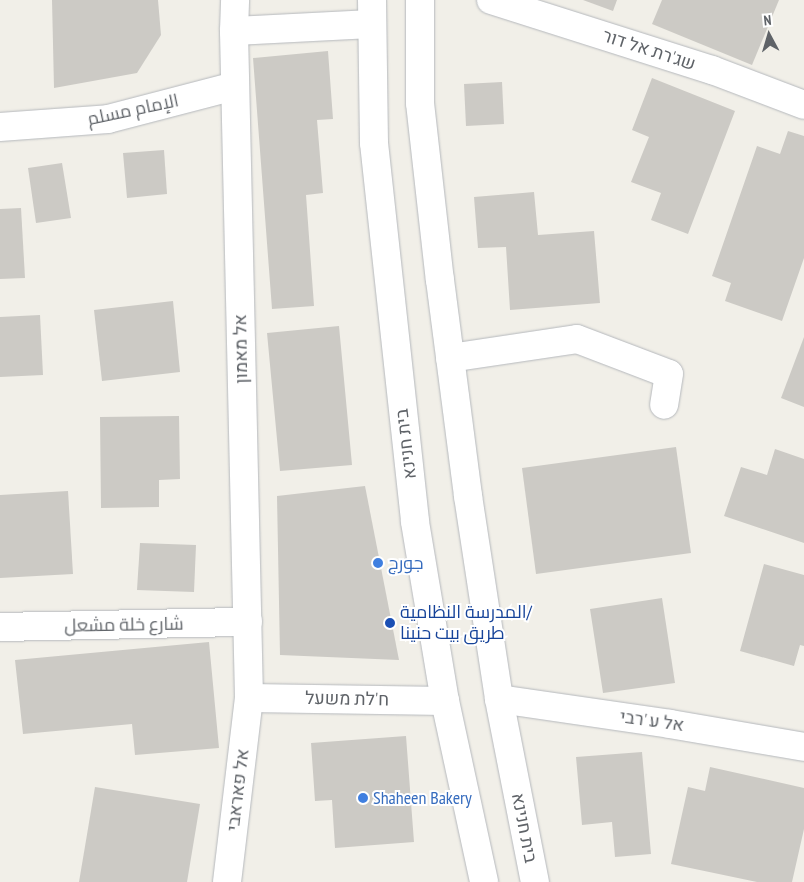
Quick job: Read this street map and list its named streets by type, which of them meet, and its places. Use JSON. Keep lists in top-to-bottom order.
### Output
{
  "streets": {
    "street": [
      "שג'רת אל דור",
      "الإمام مسلم",
      "אל מאמון",
      "בית חנינא",
      "شارع خلة مشعل",
      "ח'לת משעל",
      "אל ע 'רבי",
      "אל פאראבי"
    ]
  },
  "crossings": [
    ["الإمام مسلم", "אל מאמון"],
    ["אל מאמון", "شارع خلة مشعل"],
    ["אל מאמון", "ח'לת משעל"],
    ["אל מאמון", "אל פאראבי"],
    ["בית חנינא", "ח'לת משעל"],
    ["בית חנינא", "אל ע 'רבי"],
    ["ח'לת משעל", "אל פאראבי"]
  ],
  "places": ["جورج", "المدرسة النظامية/ طريق بيت حنينا", "Shaheen Bakery"],
  "north": "top"
}
